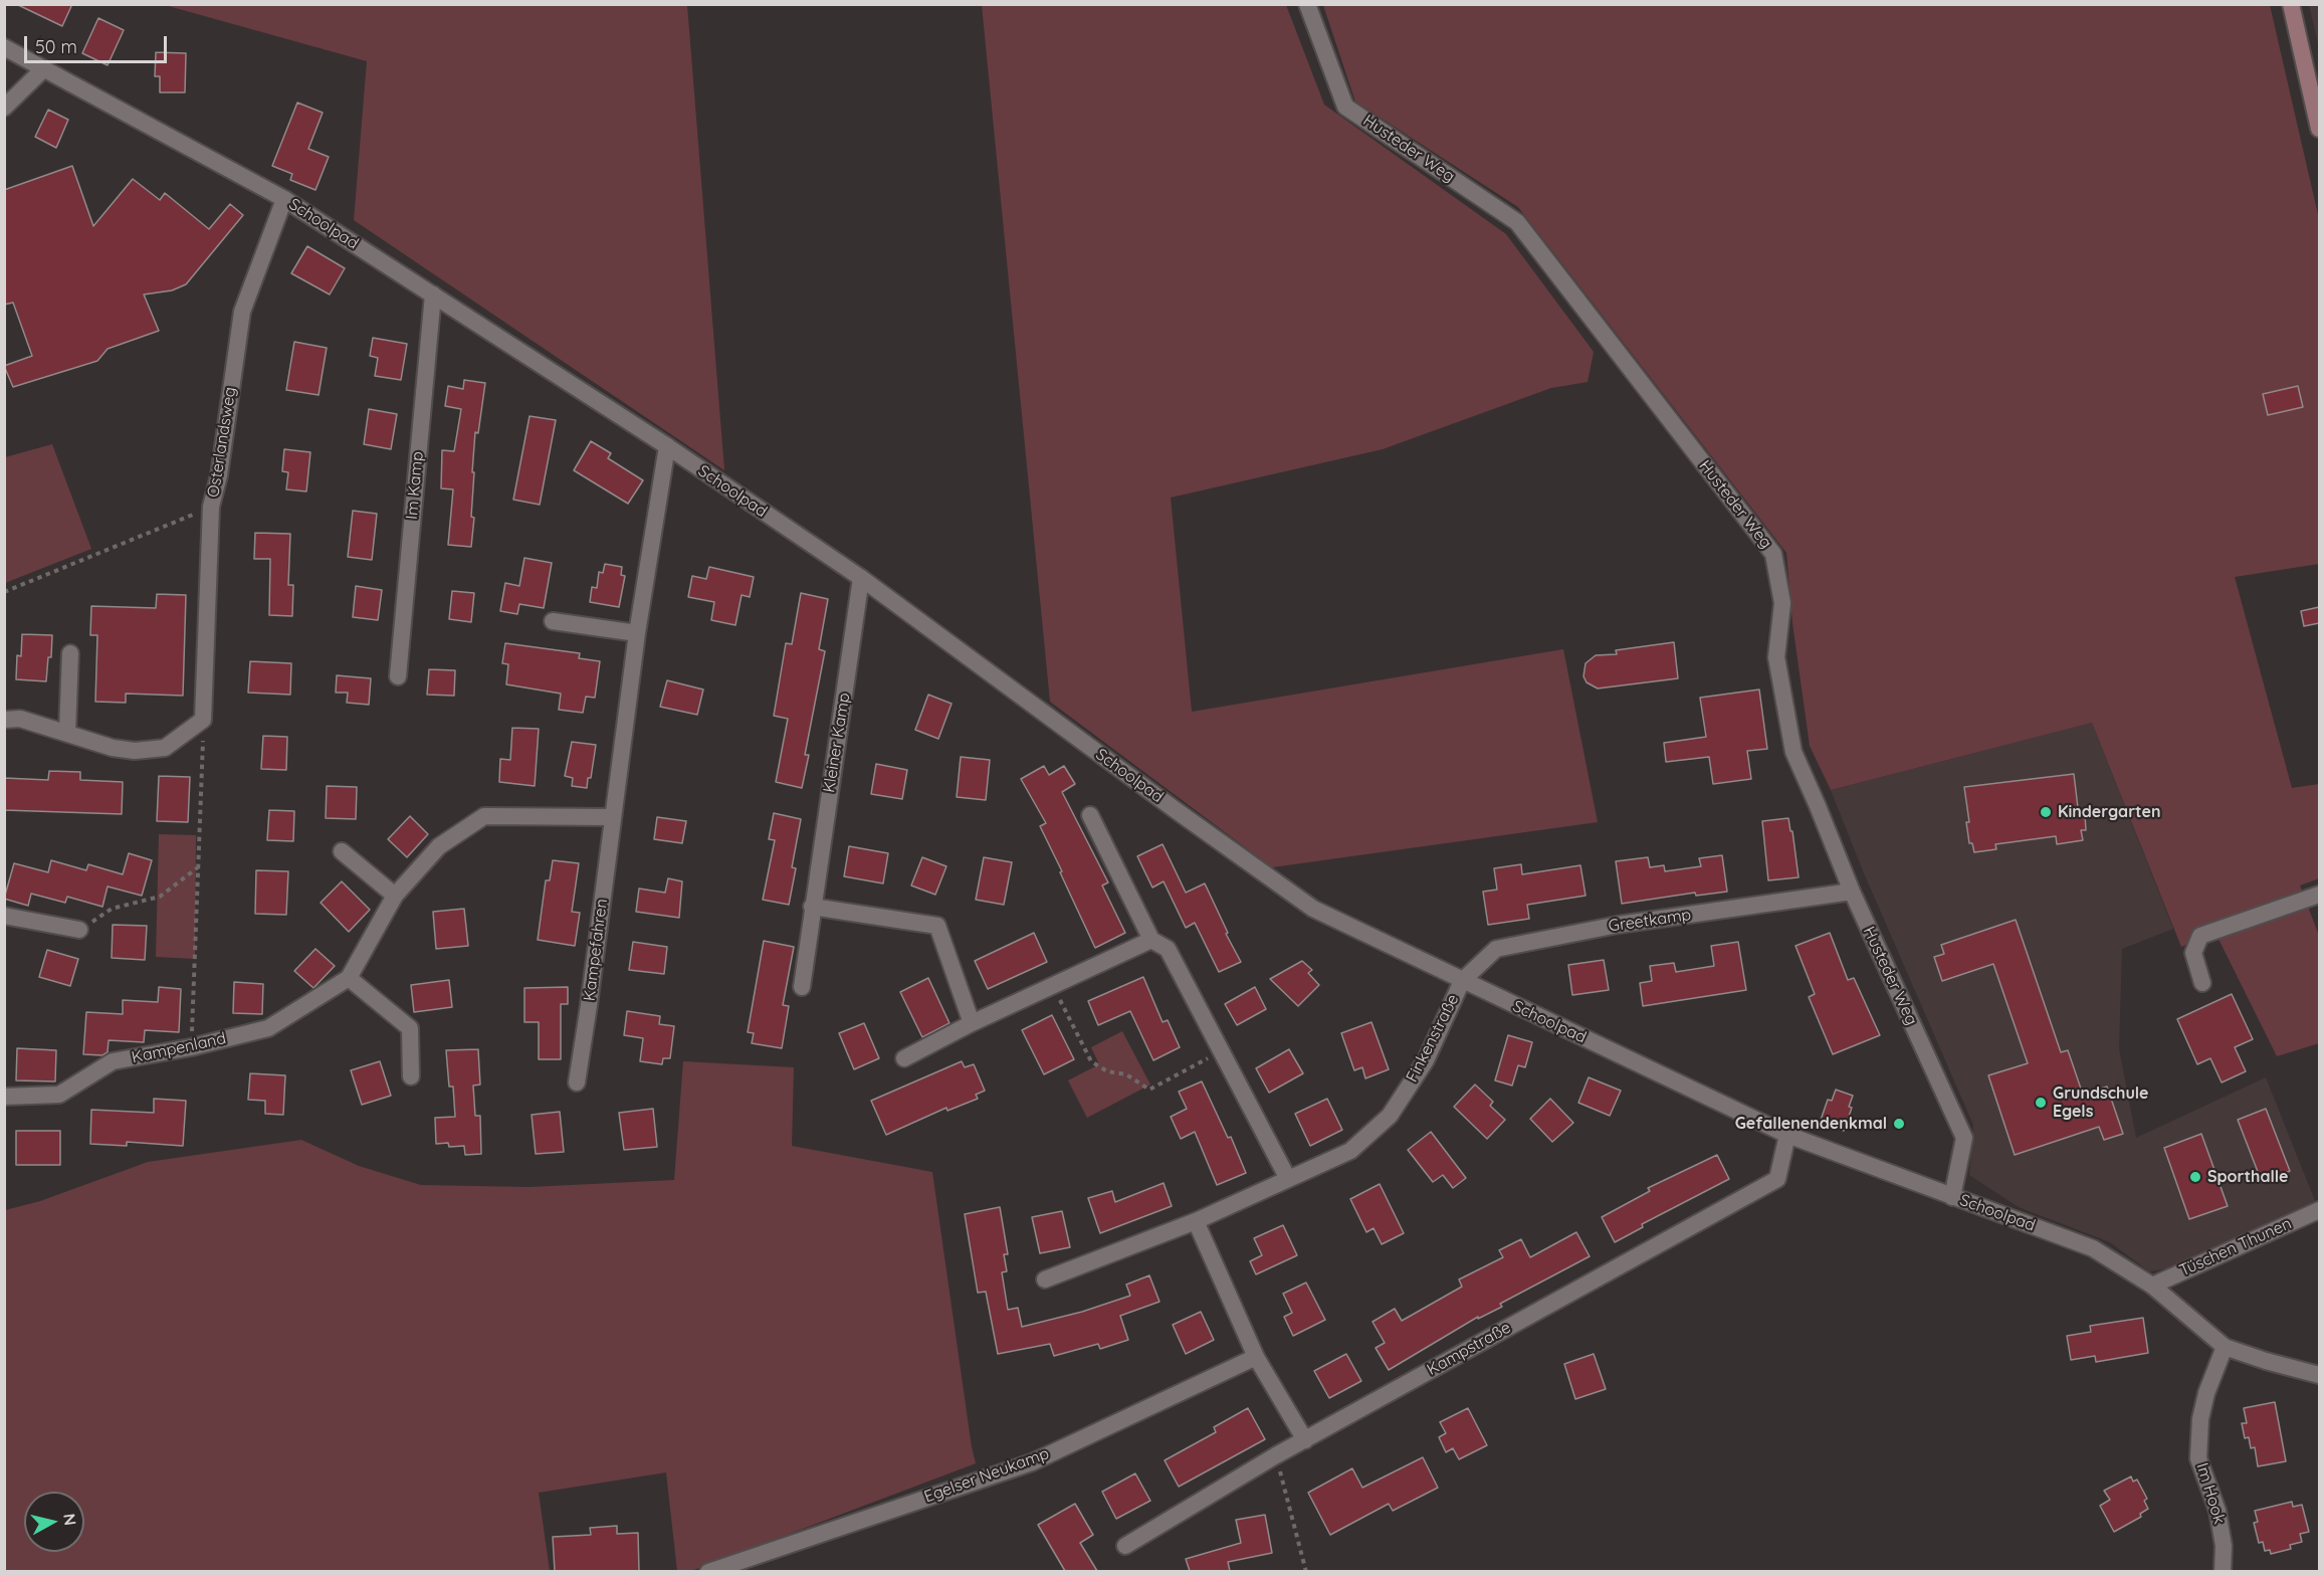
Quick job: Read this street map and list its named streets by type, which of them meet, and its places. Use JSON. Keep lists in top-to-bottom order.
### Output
{
  "streets": {
    "street": [
      "Husteder Weg",
      "Schoolpad",
      "Osterlandsweg",
      "Im Kamp",
      "Kleiner Kamp",
      "Greetkamp",
      "Kampefahren",
      "Finkenstraße",
      "Kampenland",
      "Tüschen Thunen",
      "Kampstraße",
      "Egelser Neukamp",
      "Im Hook"
    ]
  },
  "crossings": [
    ["Husteder Weg", "Schoolpad"],
    ["Husteder Weg", "Greetkamp"],
    ["Schoolpad", "Osterlandsweg"],
    ["Schoolpad", "Im Kamp"],
    ["Schoolpad", "Kleiner Kamp"],
    ["Schoolpad", "Greetkamp"],
    ["Schoolpad", "Kampefahren"],
    ["Schoolpad", "Finkenstraße"],
    ["Schoolpad", "Tüschen Thunen"],
    ["Schoolpad", "Kampstraße"],
    ["Schoolpad", "Im Hook"],
    ["Greetkamp", "Finkenstraße"],
    ["Kampefahren", "Kampenland"]
  ],
  "places": [
    "Kindergarten",
    "Grundschule Egels",
    "Gefallenendenkmal",
    "Sporthalle"
  ],
  "scale_bar": "50 m",
  "north": "right"
}
